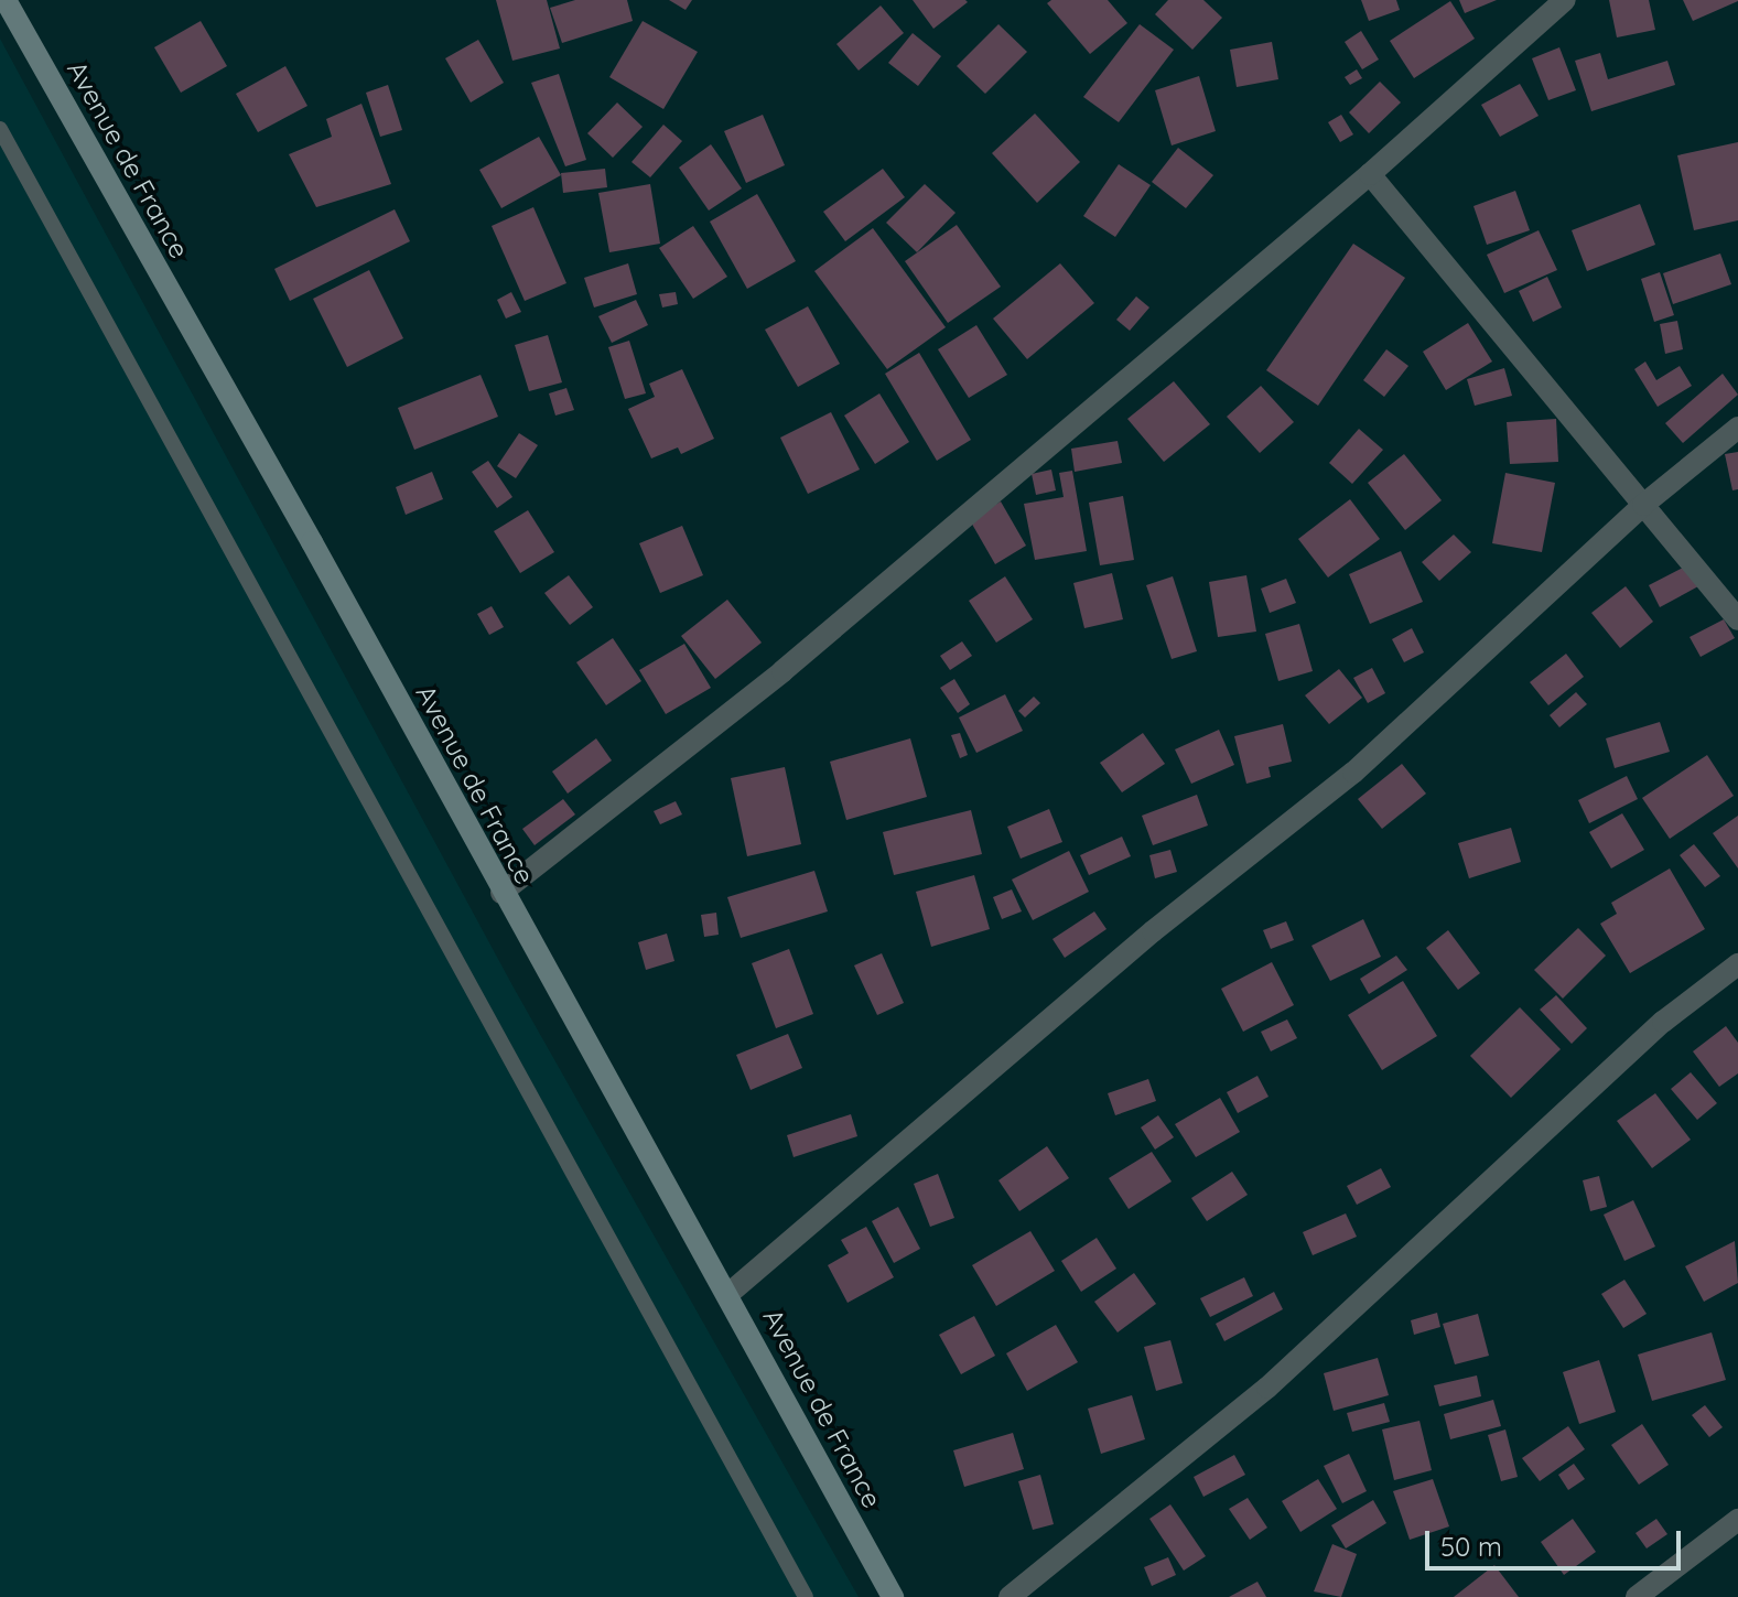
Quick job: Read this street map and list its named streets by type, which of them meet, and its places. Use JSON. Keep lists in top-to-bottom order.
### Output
{
  "streets": {
    "main road": ["Avenue de France"]
  },
  "scale_bar": "50 m"
}
